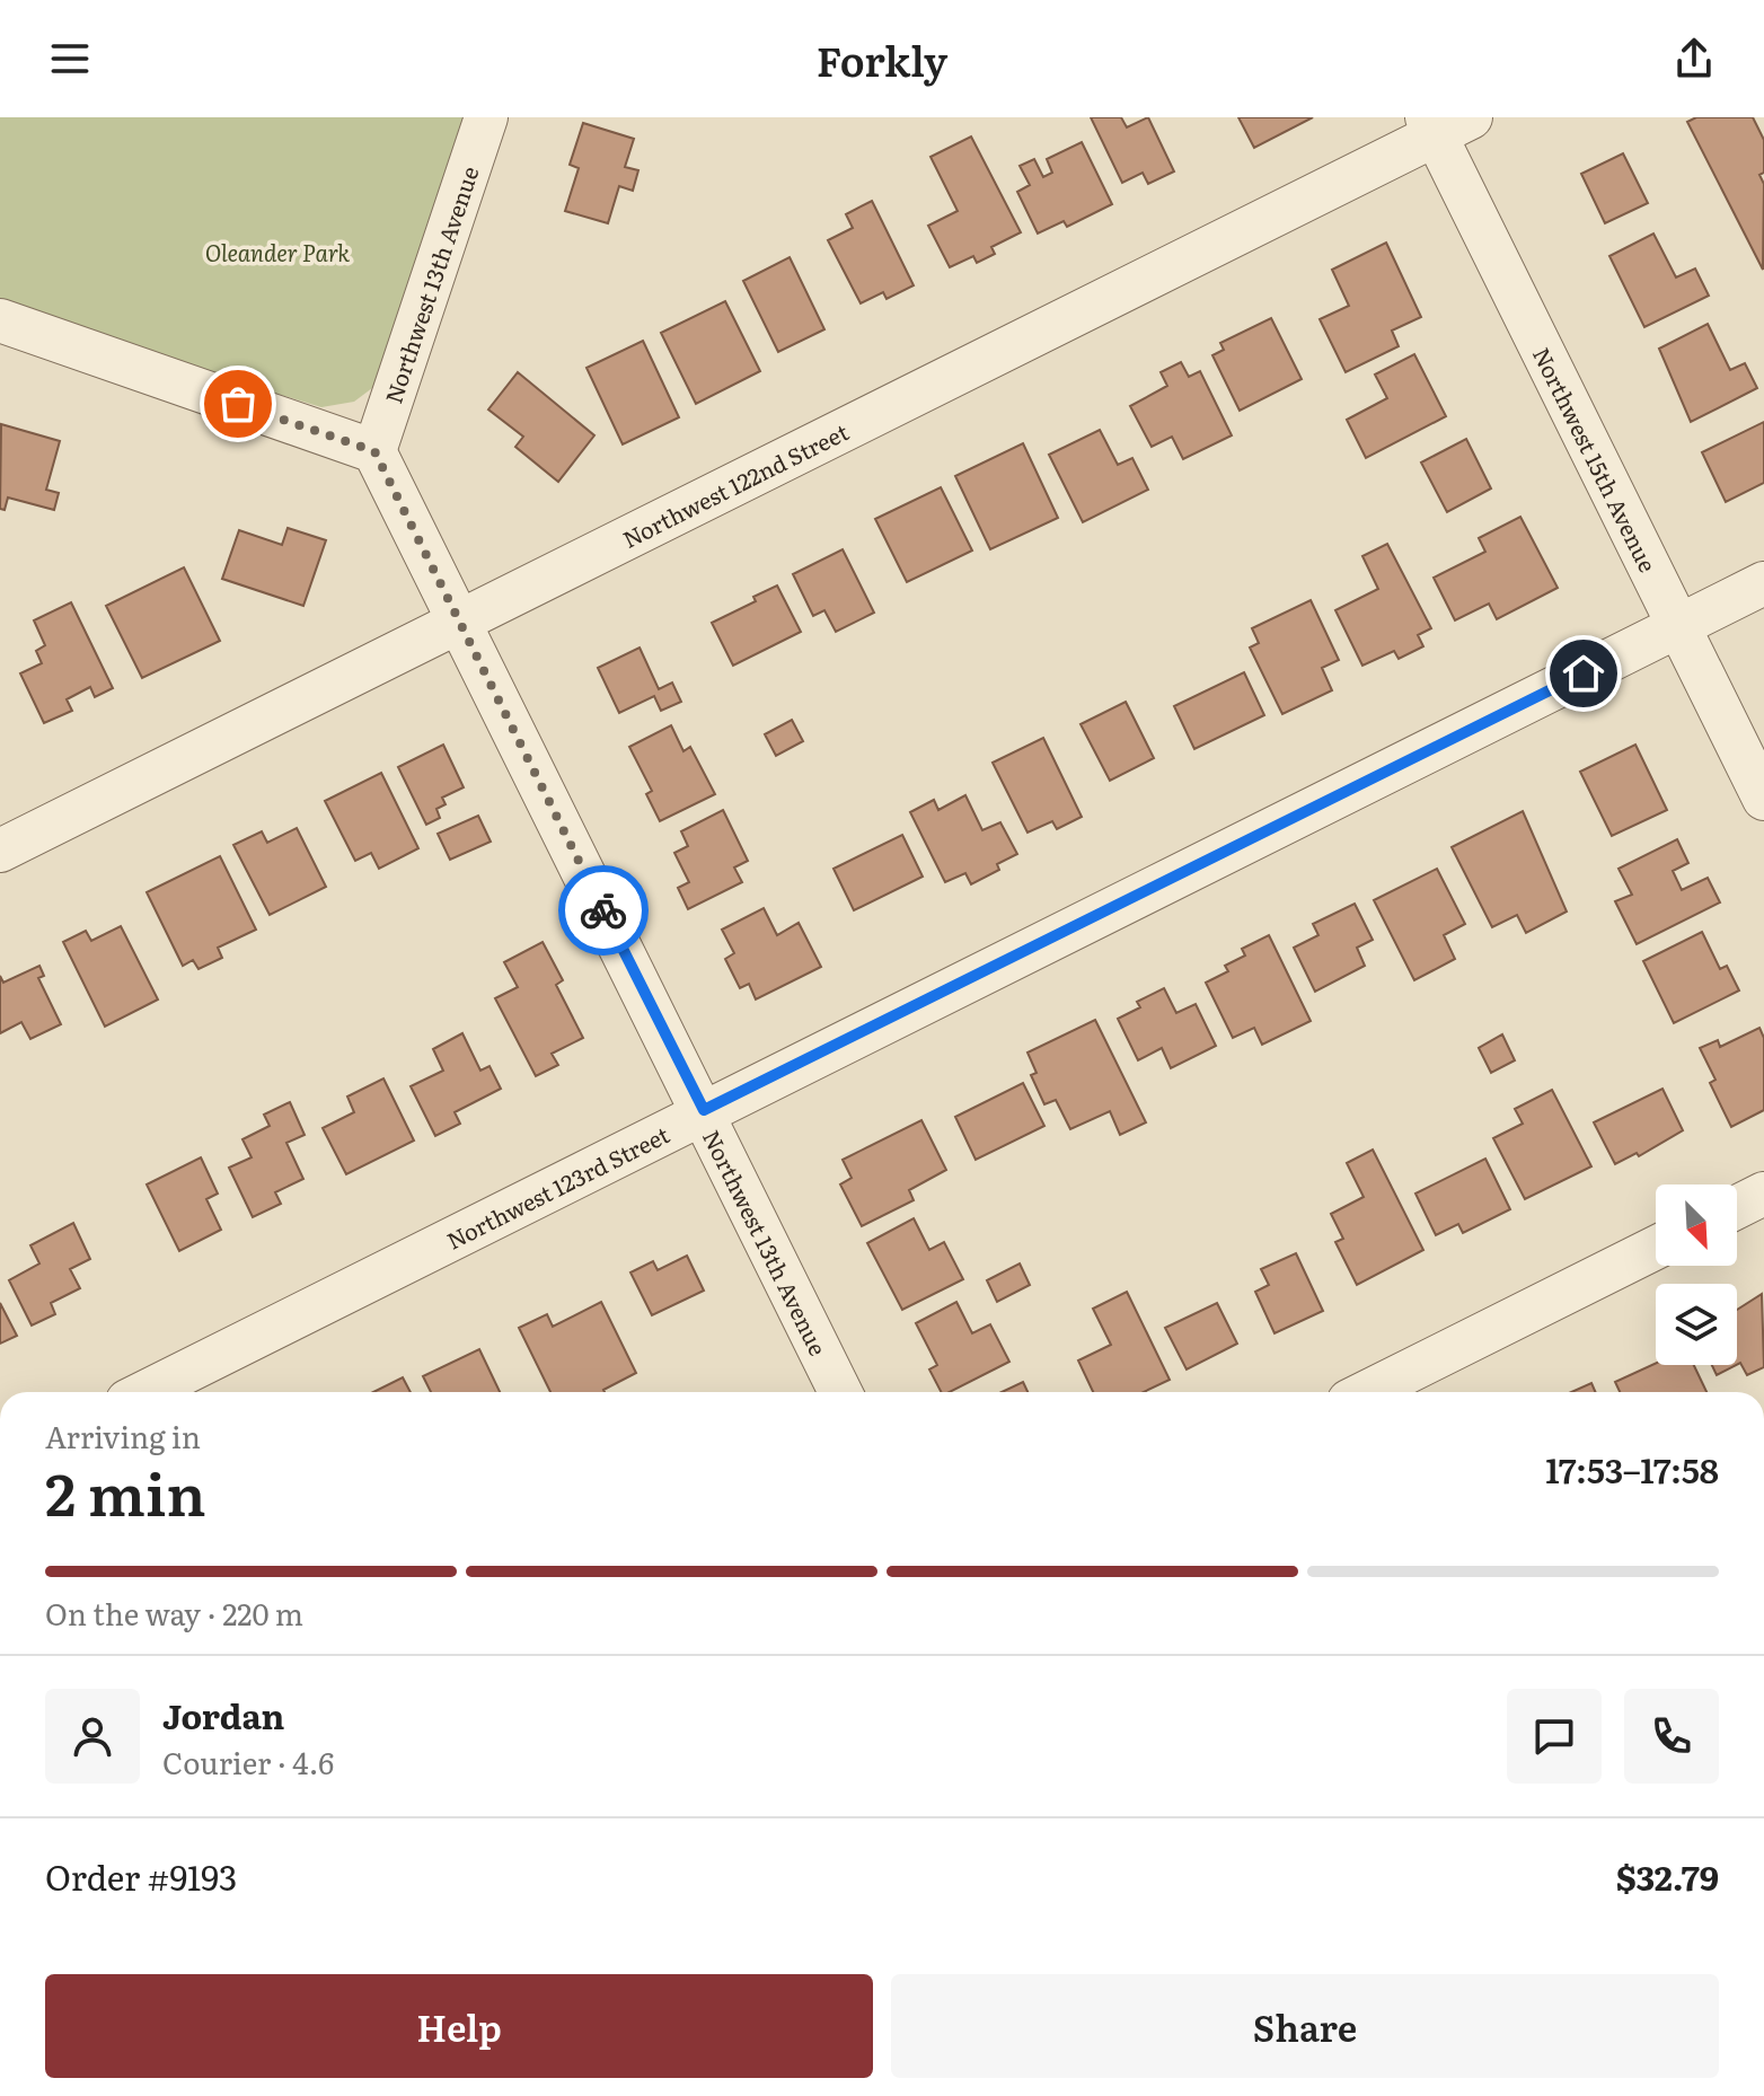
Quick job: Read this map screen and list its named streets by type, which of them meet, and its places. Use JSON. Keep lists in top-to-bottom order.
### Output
{
  "streets": {
    "street": [
      "Northwest 13th Avenue",
      "Northwest 15th Avenue",
      "Northwest 122nd Street",
      "Northwest 123rd Street"
    ]
  },
  "crossings": [
    ["Northwest 13th Avenue", "Northwest 122nd Street"],
    ["Northwest 13th Avenue", "Northwest 123rd Street"],
    ["Northwest 15th Avenue", "Northwest 122nd Street"],
    ["Northwest 15th Avenue", "Northwest 123rd Street"]
  ],
  "parks": ["Oleander Park"],
  "north": "bottom right",
  "page": {
    "header": "Forkly",
    "heading": ["2 min", "Arriving in", "17:53–17:58"],
    "panel": [
      "Jordan",
      "Courier · 4.6",
      "Order #9193",
      "$32.79"
    ],
    "bar": "On the way · 220 m",
    "buttons": ["Help", "Share"]
  }
}
